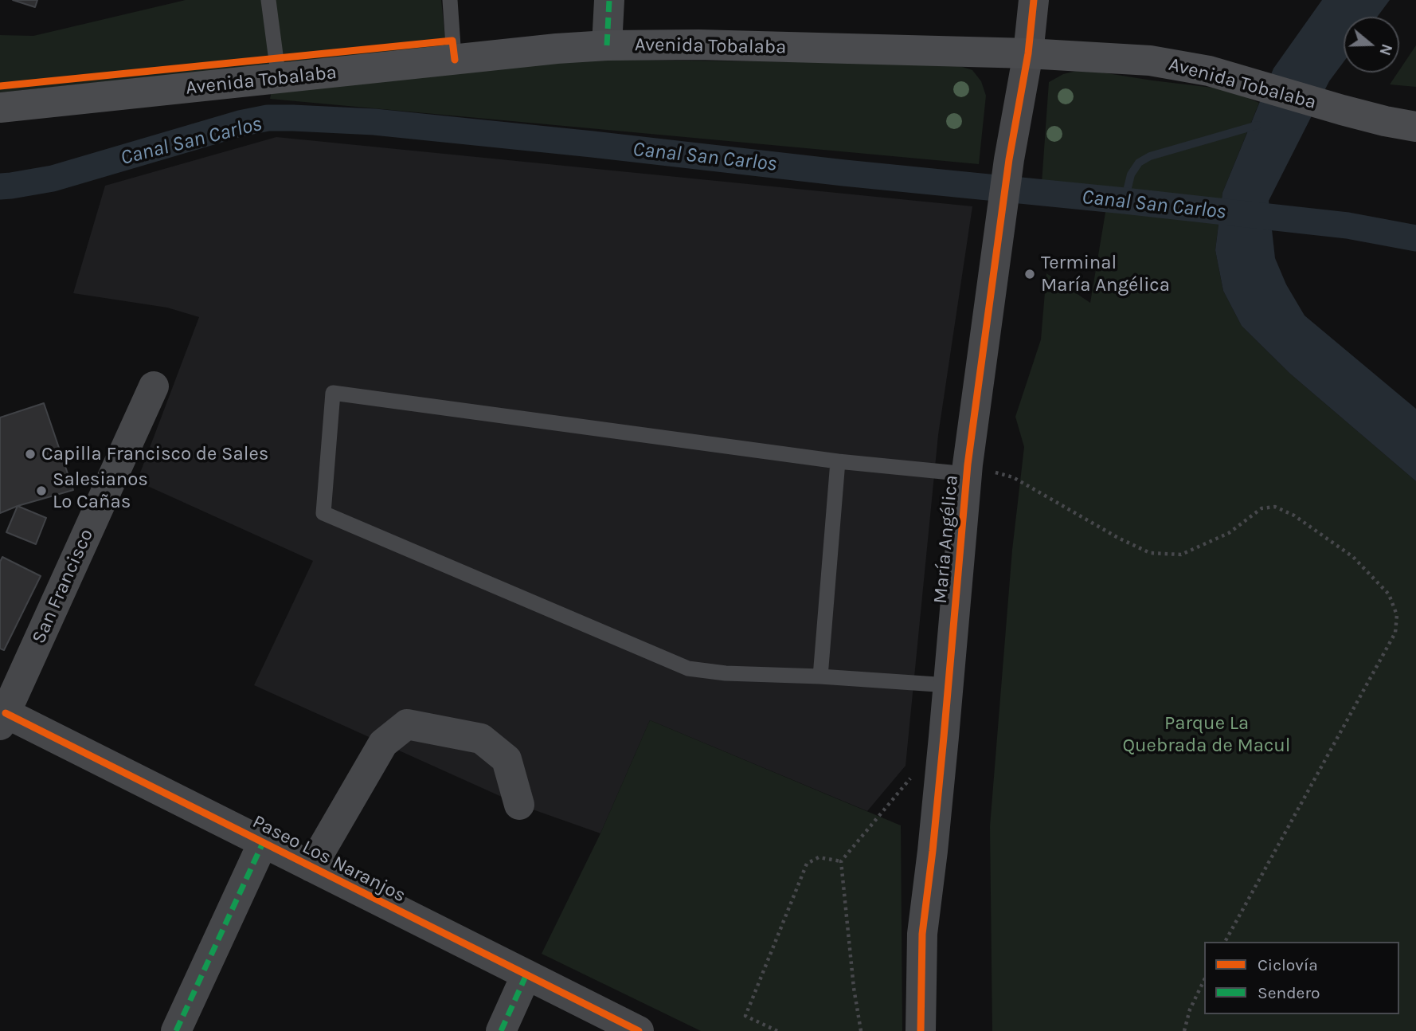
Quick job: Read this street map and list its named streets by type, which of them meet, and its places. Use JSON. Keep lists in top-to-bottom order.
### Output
{
  "streets": {
    "main road": ["Avenida Tobalaba"],
    "street": ["María Angélica", "San Francisco", "Paseo Los Naranjos"]
  },
  "crossings": [
    ["Avenida Tobalaba", "María Angélica"],
    ["San Francisco", "Paseo Los Naranjos"]
  ],
  "water": ["Canal San Carlos"],
  "parks": ["Parque La Quebrada de Macul"],
  "places": ["Terminal María Angélica", "Capilla Francisco de Sales", "Salesianos Lo Cañas"],
  "legend": ["Ciclovía", "Sendero"],
  "north": "right"
}
